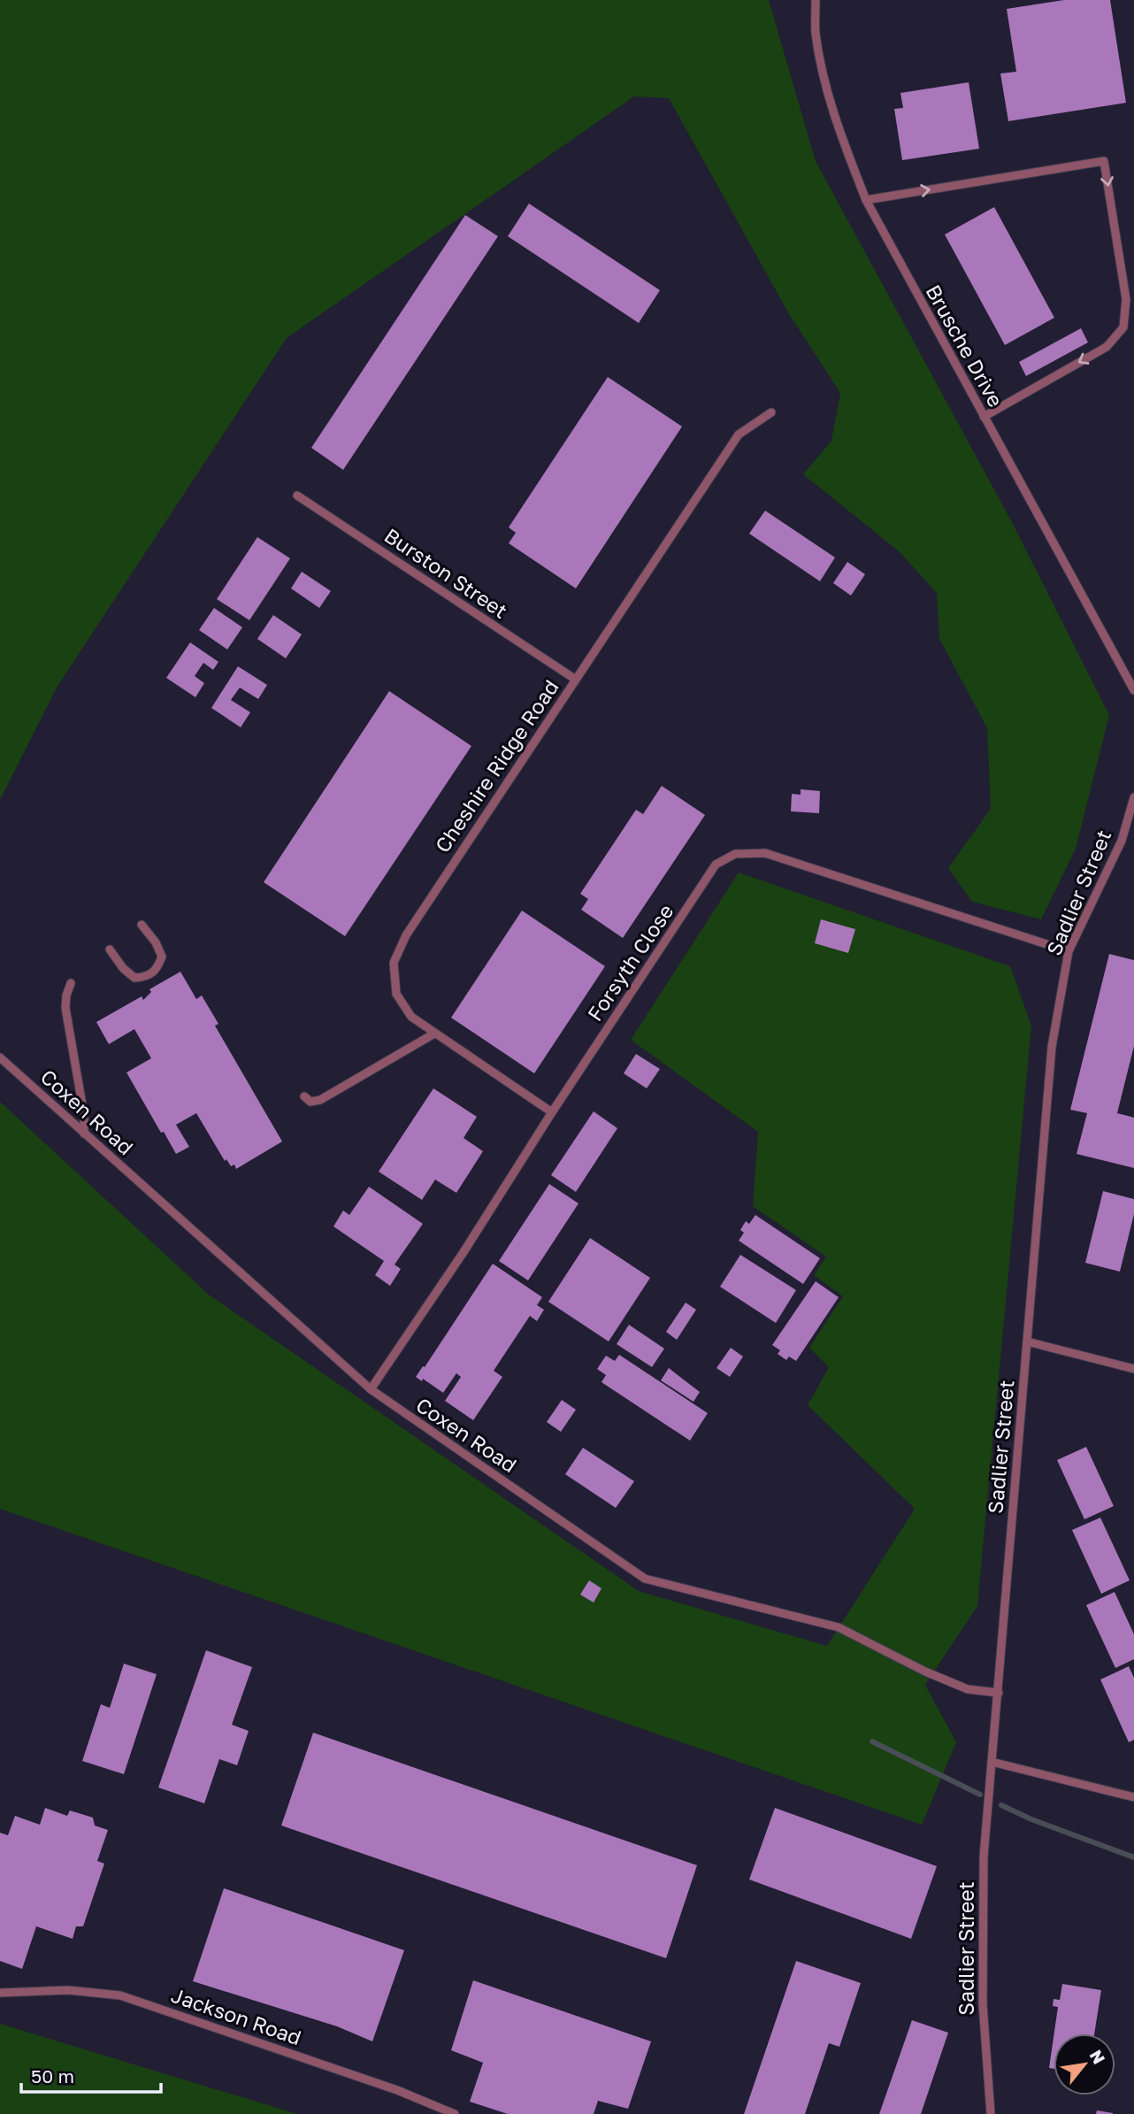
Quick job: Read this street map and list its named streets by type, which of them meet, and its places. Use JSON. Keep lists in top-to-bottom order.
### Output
{
  "streets": {
    "lane": [
      "Brusche Drive",
      "Burston Street",
      "Cheshire Ridge Road",
      "Sadlier Street",
      "Forsyth Close",
      "Coxen Road",
      "Jackson Road"
    ]
  },
  "crossings": [
    ["Burston Street", "Cheshire Ridge Road"],
    ["Cheshire Ridge Road", "Forsyth Close"],
    ["Sadlier Street", "Forsyth Close"],
    ["Sadlier Street", "Coxen Road"],
    ["Forsyth Close", "Coxen Road"]
  ],
  "scale_bar": "50 m",
  "north": "top right"
}
